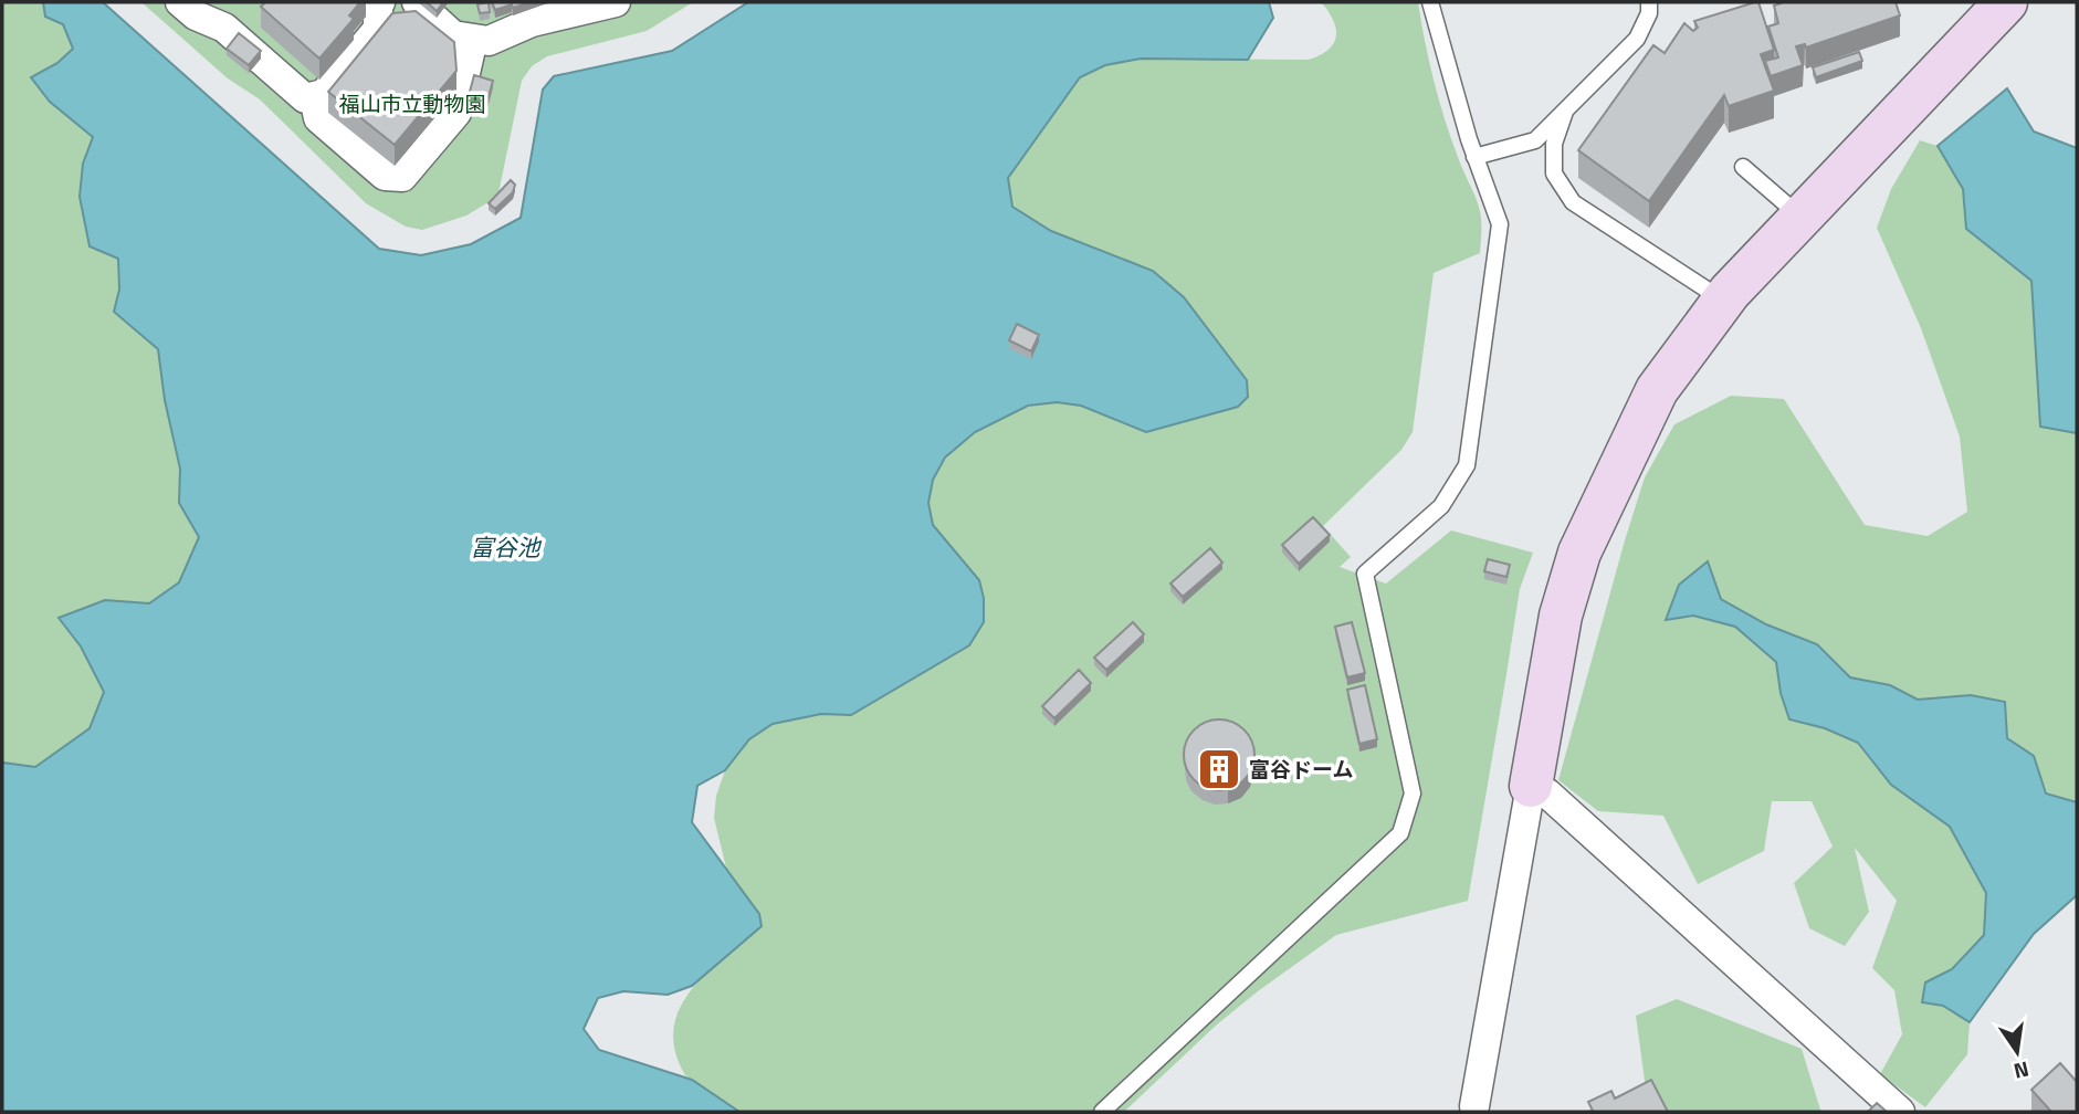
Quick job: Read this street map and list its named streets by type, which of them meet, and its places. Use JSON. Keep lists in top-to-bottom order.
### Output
{
  "water": ["富谷池"],
  "parks": ["福山市立動物園"],
  "places": {
    "building": ["富谷ドーム"]
  },
  "north": "bottom"
}
